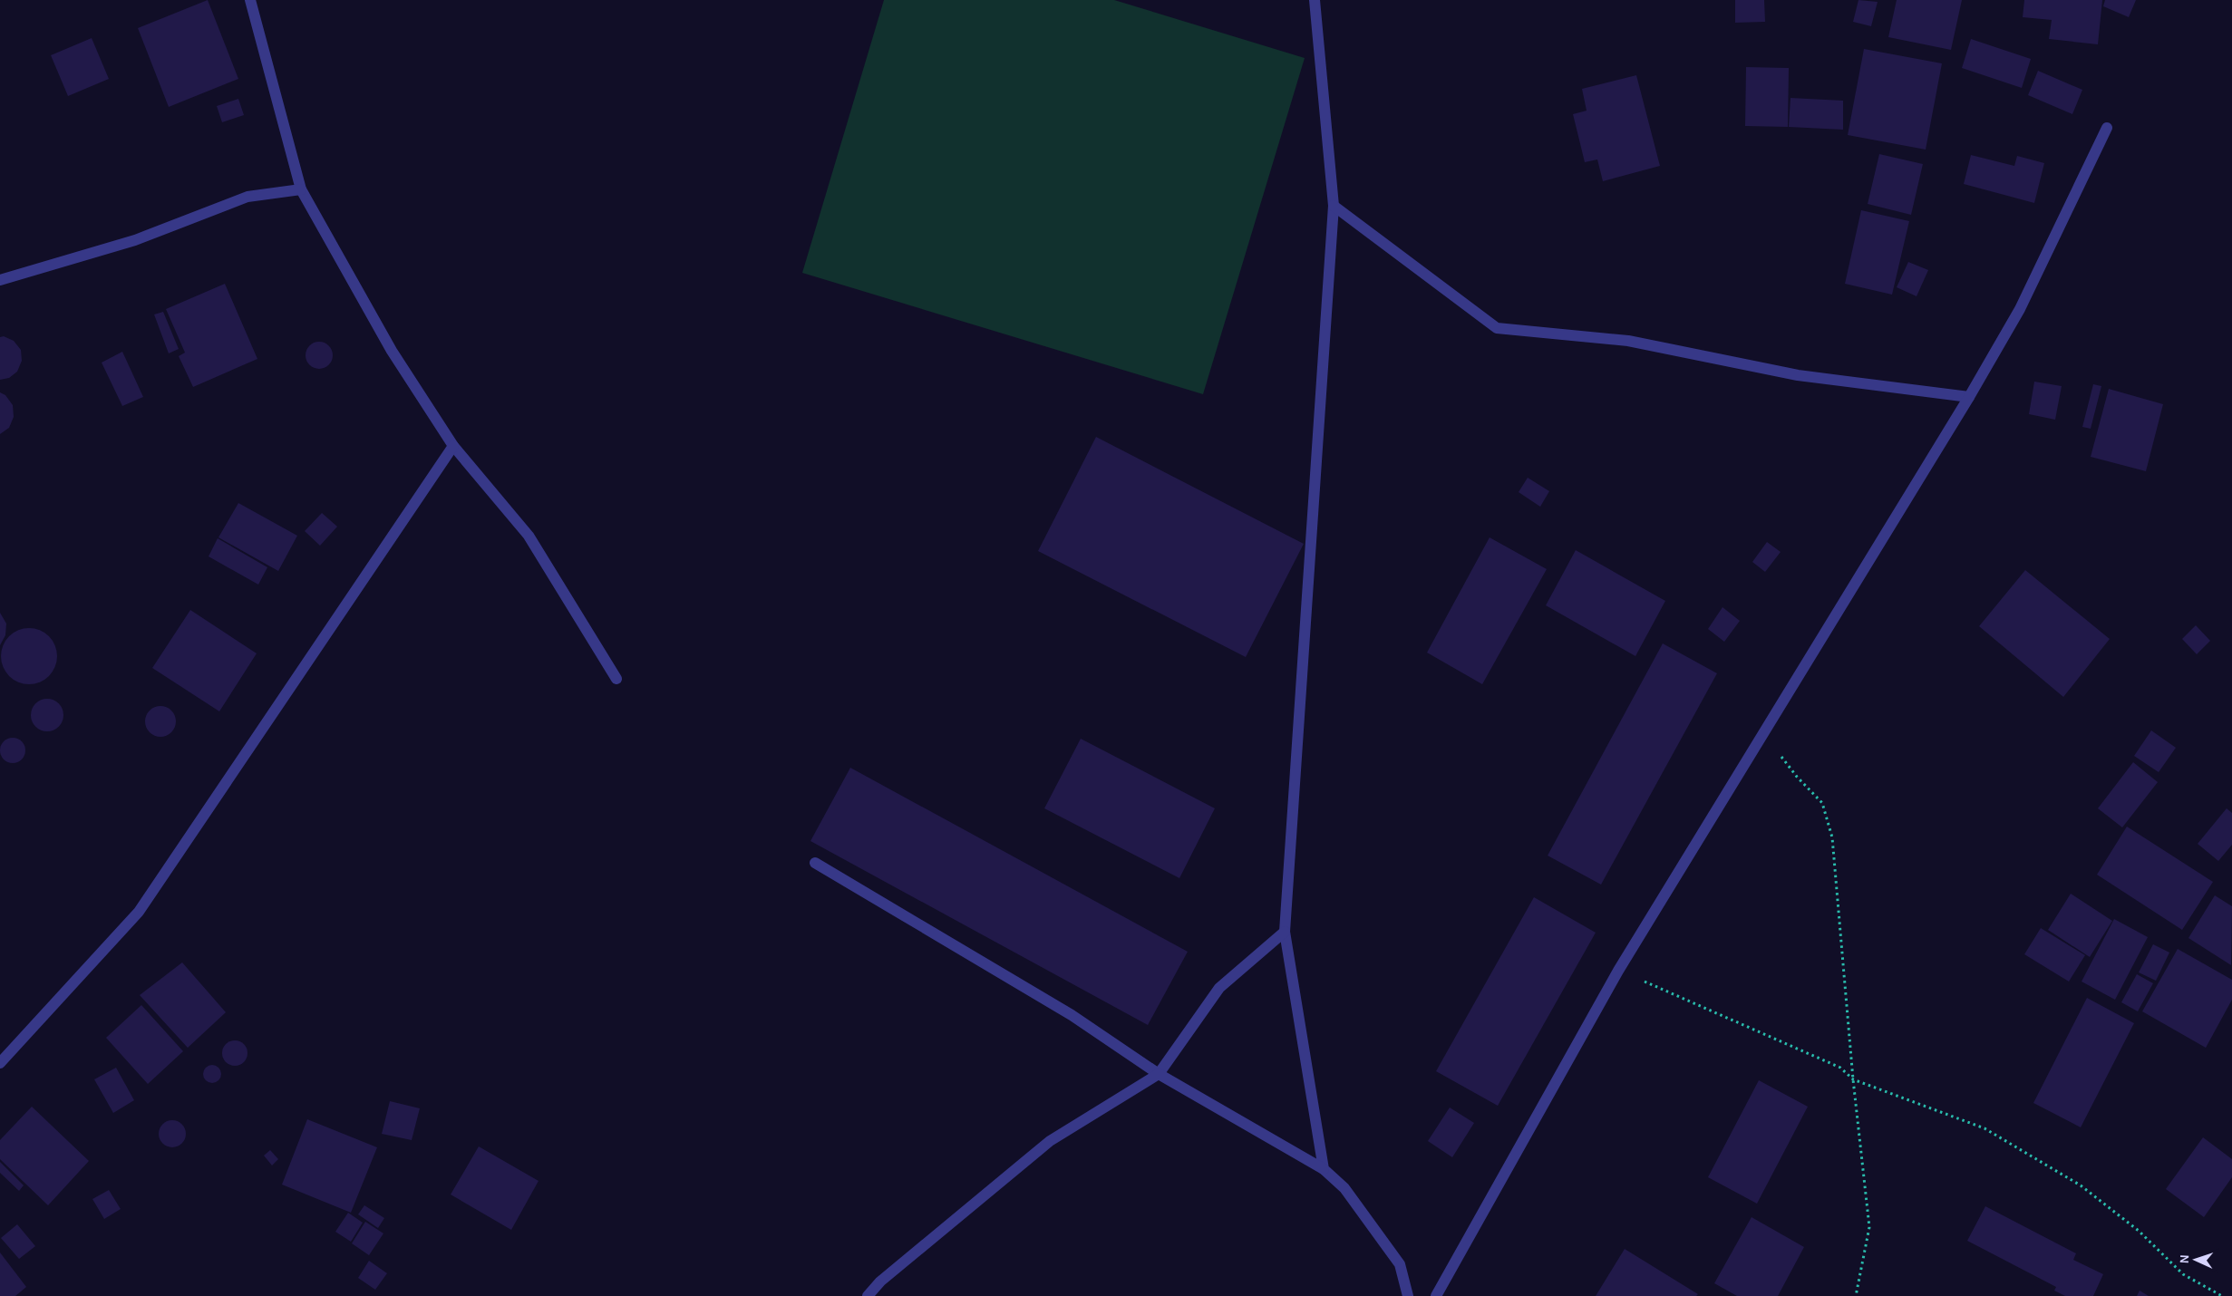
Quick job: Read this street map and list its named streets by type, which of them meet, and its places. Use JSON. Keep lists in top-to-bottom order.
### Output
{
  "north": "left"
}
